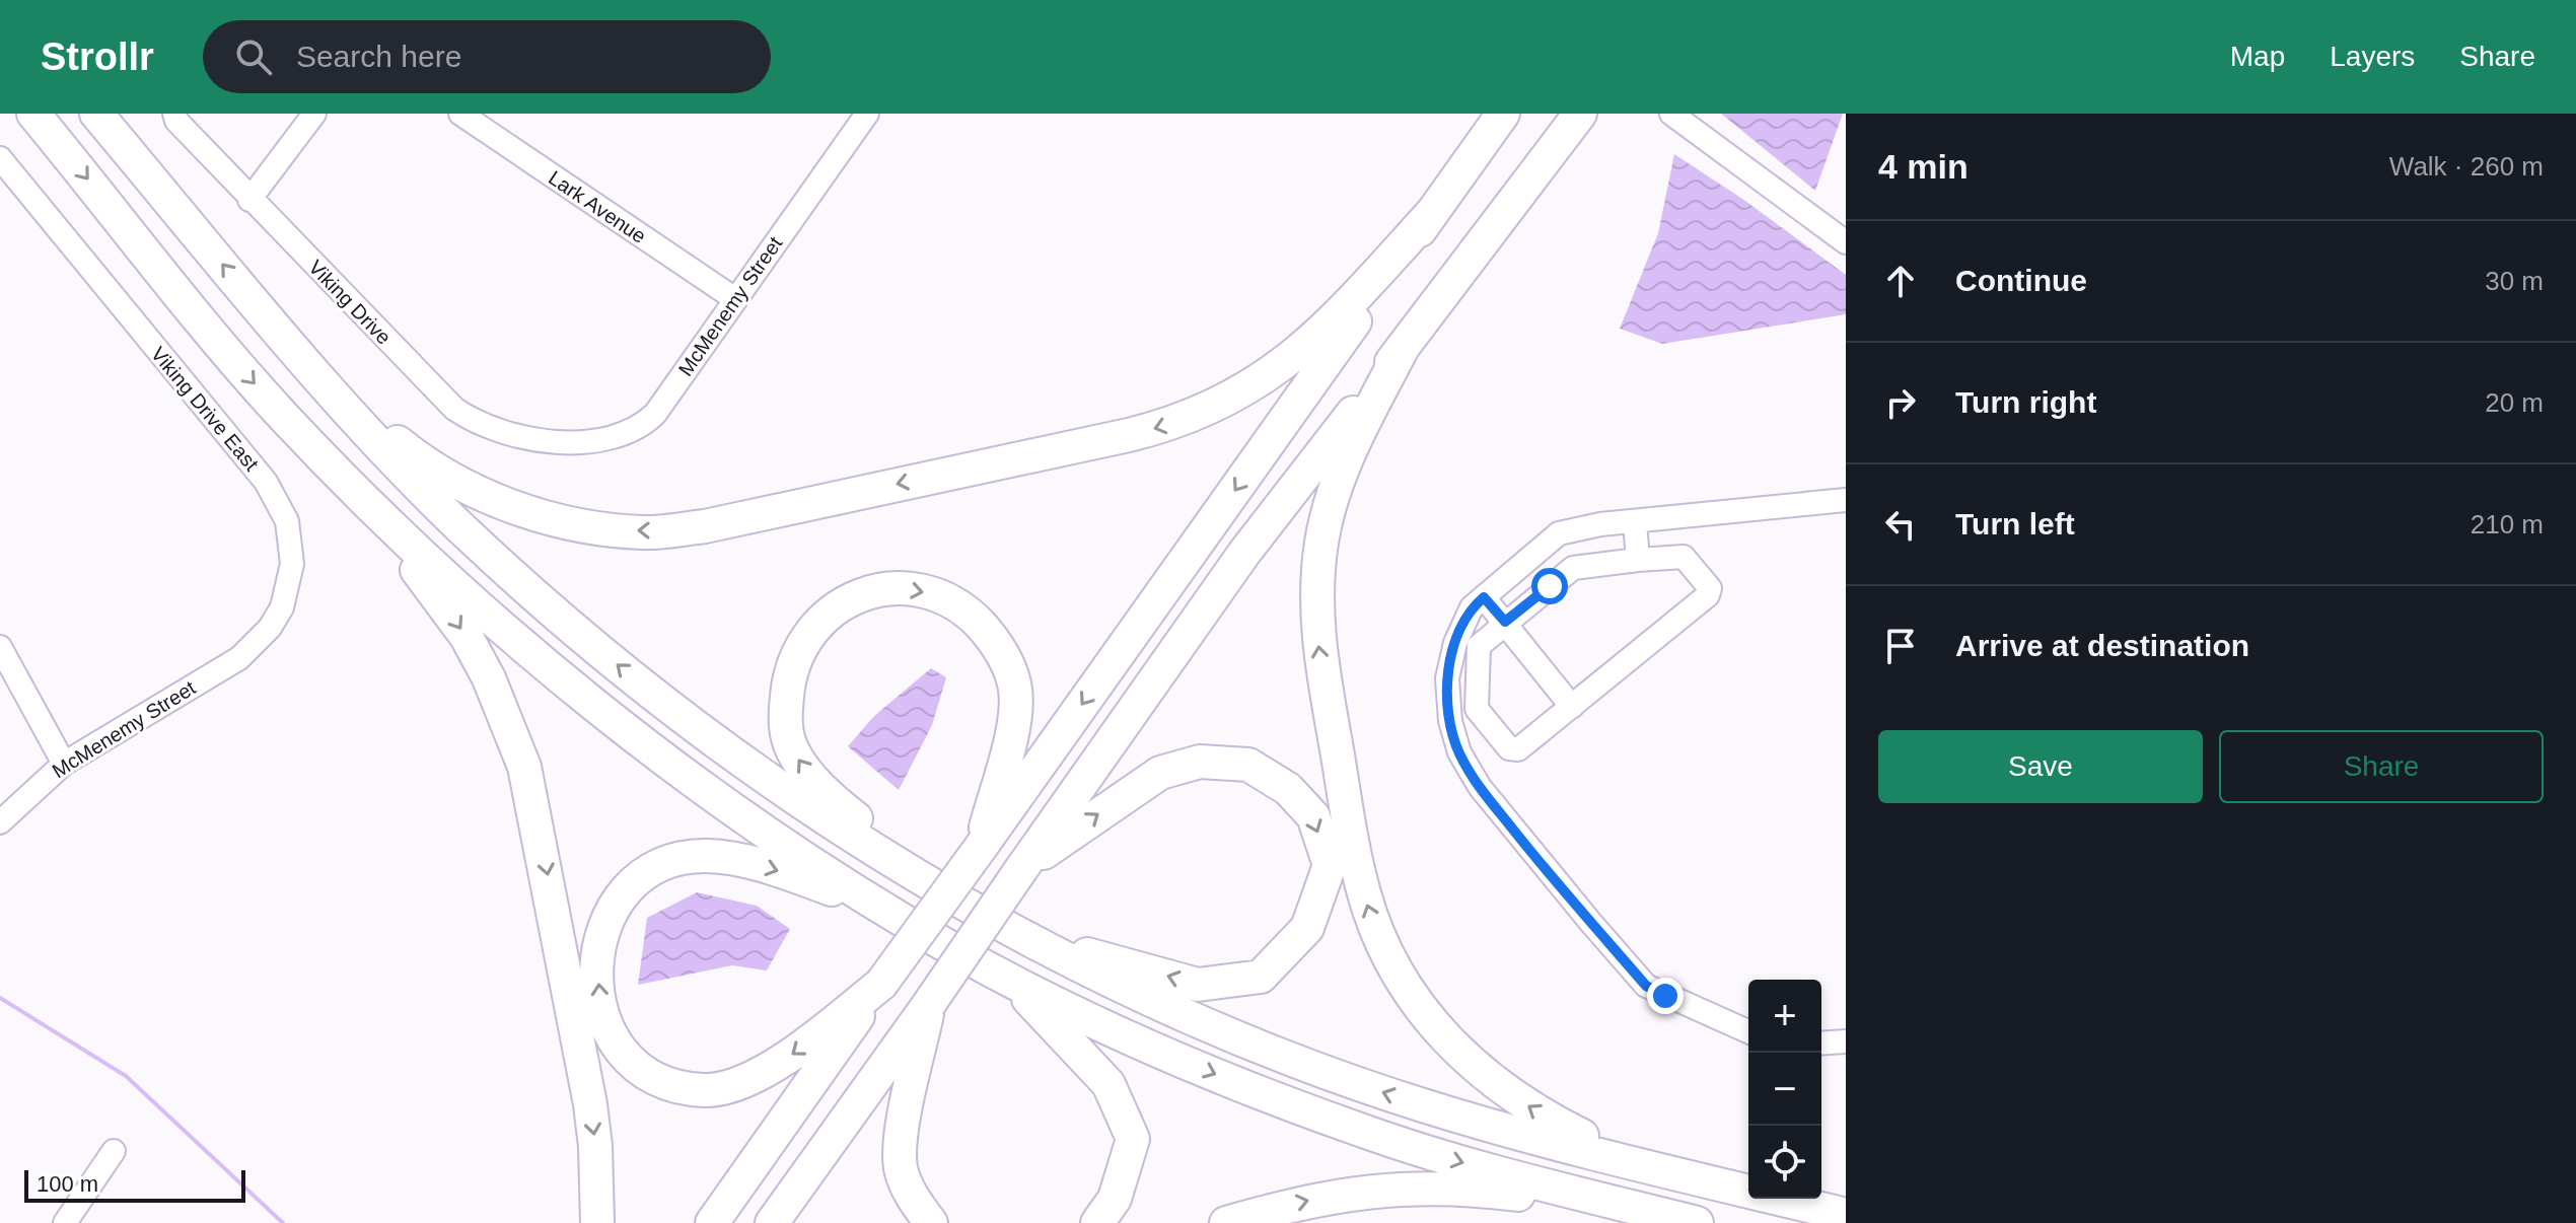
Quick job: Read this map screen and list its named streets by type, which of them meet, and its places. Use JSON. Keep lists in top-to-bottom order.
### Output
{
  "streets": {
    "street": [
      "Lark Avenue",
      "Viking Drive",
      "McMenemy Street",
      "Viking Drive East"
    ]
  },
  "crossings": [
    ["Lark Avenue", "McMenemy Street"],
    ["Viking Drive", "McMenemy Street"],
    ["McMenemy Street", "Viking Drive East"]
  ],
  "scale_bar": "100 m",
  "page": {
    "header": "Strollr",
    "search": "Search here",
    "nav": ["Map", "Layers", "Share"],
    "heading": ["4 min", "Walk · 260 m"],
    "list": [
      ["Continue", "30 m"],
      ["Turn right", "20 m"],
      ["Turn left", "210 m"],
      "Arrive at destination"
    ],
    "buttons": ["Save", "Share"],
    "map_buttons": ["+", "−"],
    "scale": "100 m"
  }
}
